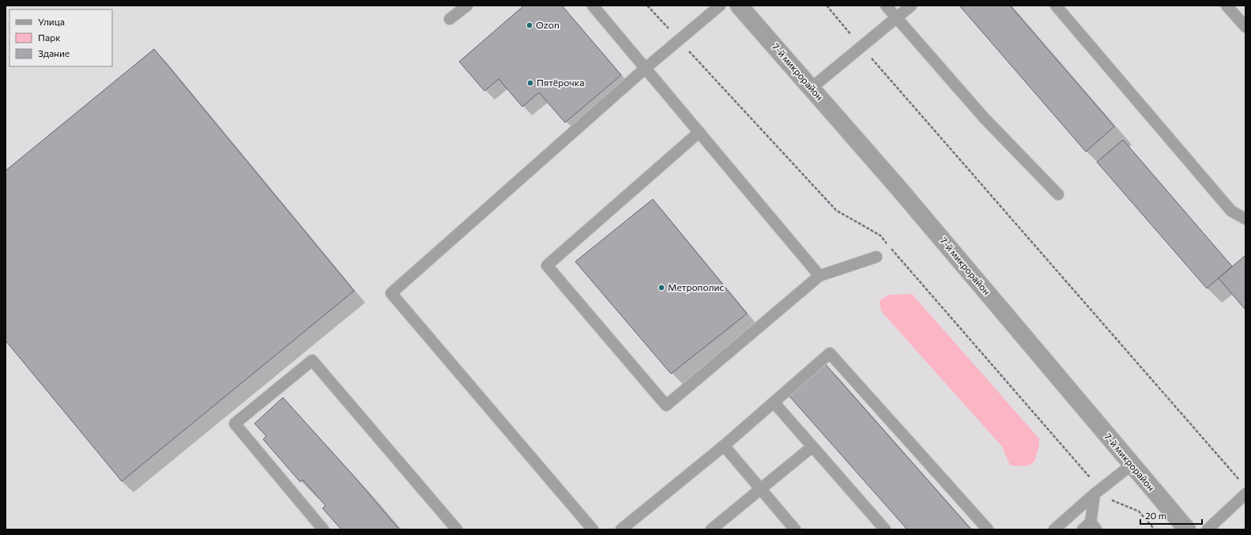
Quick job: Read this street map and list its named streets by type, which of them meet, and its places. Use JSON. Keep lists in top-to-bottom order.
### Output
{
  "streets": {
    "street": ["7-й микрорайон"]
  },
  "places": ["Ozon", "Пятёрочка", "Метрополис"],
  "legend": ["Улица", "Парк", "Здание"],
  "scale_bar": "20 m"
}
